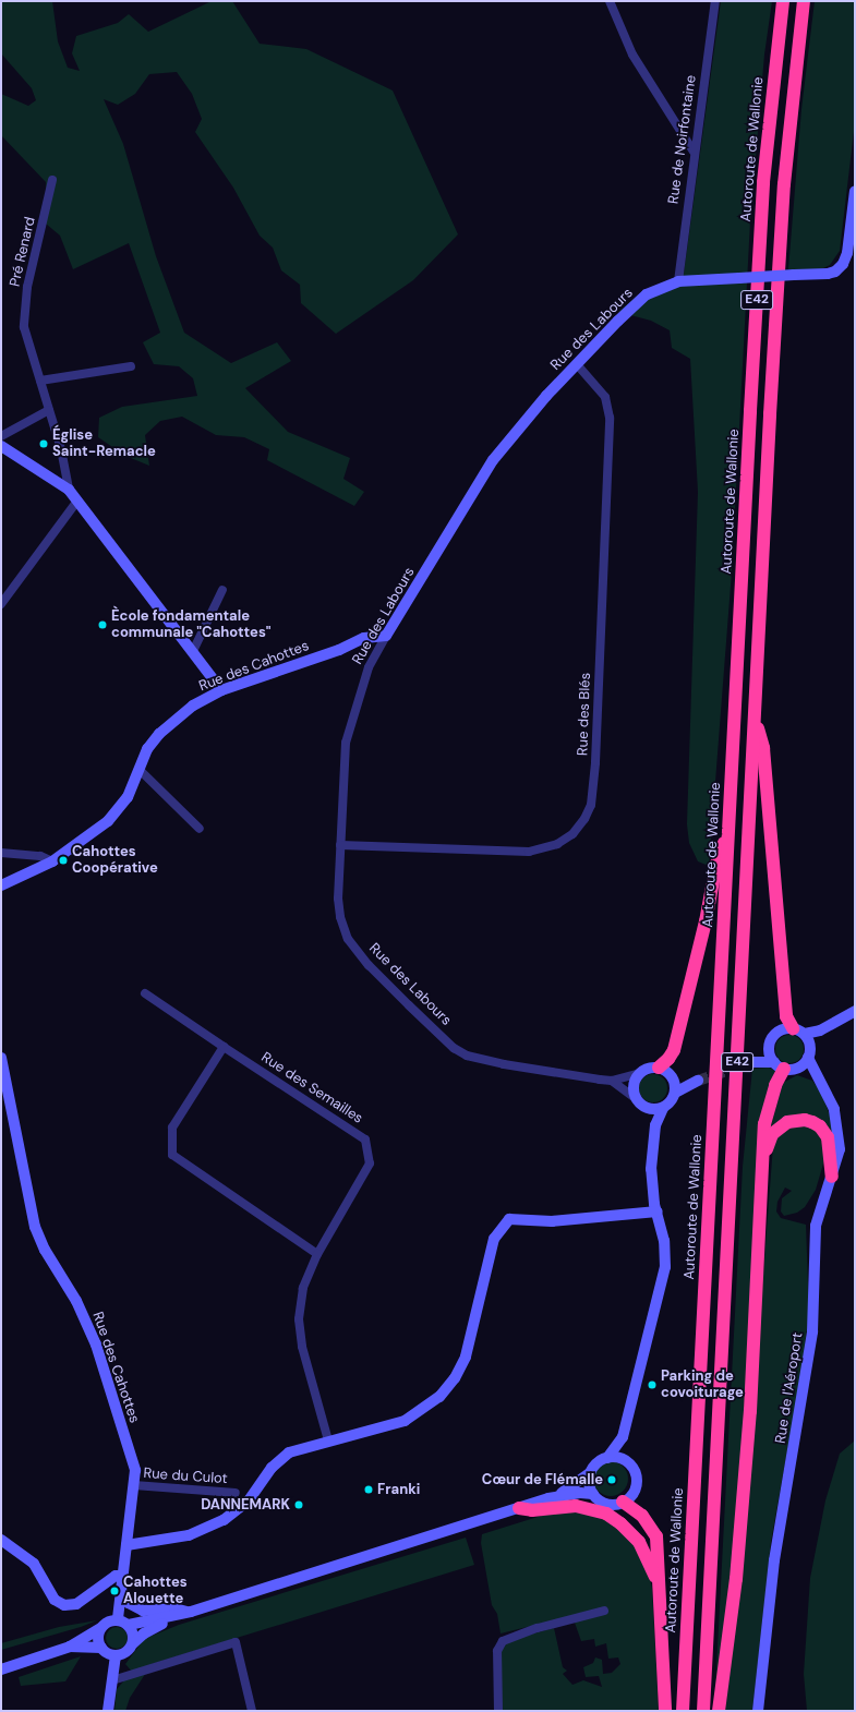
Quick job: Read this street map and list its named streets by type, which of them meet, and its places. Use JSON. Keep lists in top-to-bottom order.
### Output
{
  "streets": {
    "highway": ["Autoroute de Wallonie", "E42"],
    "street": [
      "Rue de Noirfontaine",
      "Pré Renard",
      "Rue des Labours",
      "Rue des Cahottes",
      "Rue des Blés",
      "Rue des Semailles",
      "Rue de l'Aéroport",
      "Rue du Culot"
    ]
  },
  "crossings": [
    ["Rue de Noirfontaine", "Rue des Labours"],
    ["Rue des Labours", "Rue des Cahottes"],
    ["Rue des Labours", "Rue des Blés"],
    ["Rue des Cahottes", "Rue du Culot"]
  ],
  "places": [
    "Église Saint-Remacle",
    "Ècole fondamentale communale \"Cahottes\"",
    "Cahottes Coopérative",
    "Parking de covoiturage",
    "Cœur de Flémalle",
    "Franki",
    "DANNEMARK",
    "Cahottes Alouette"
  ]
}
